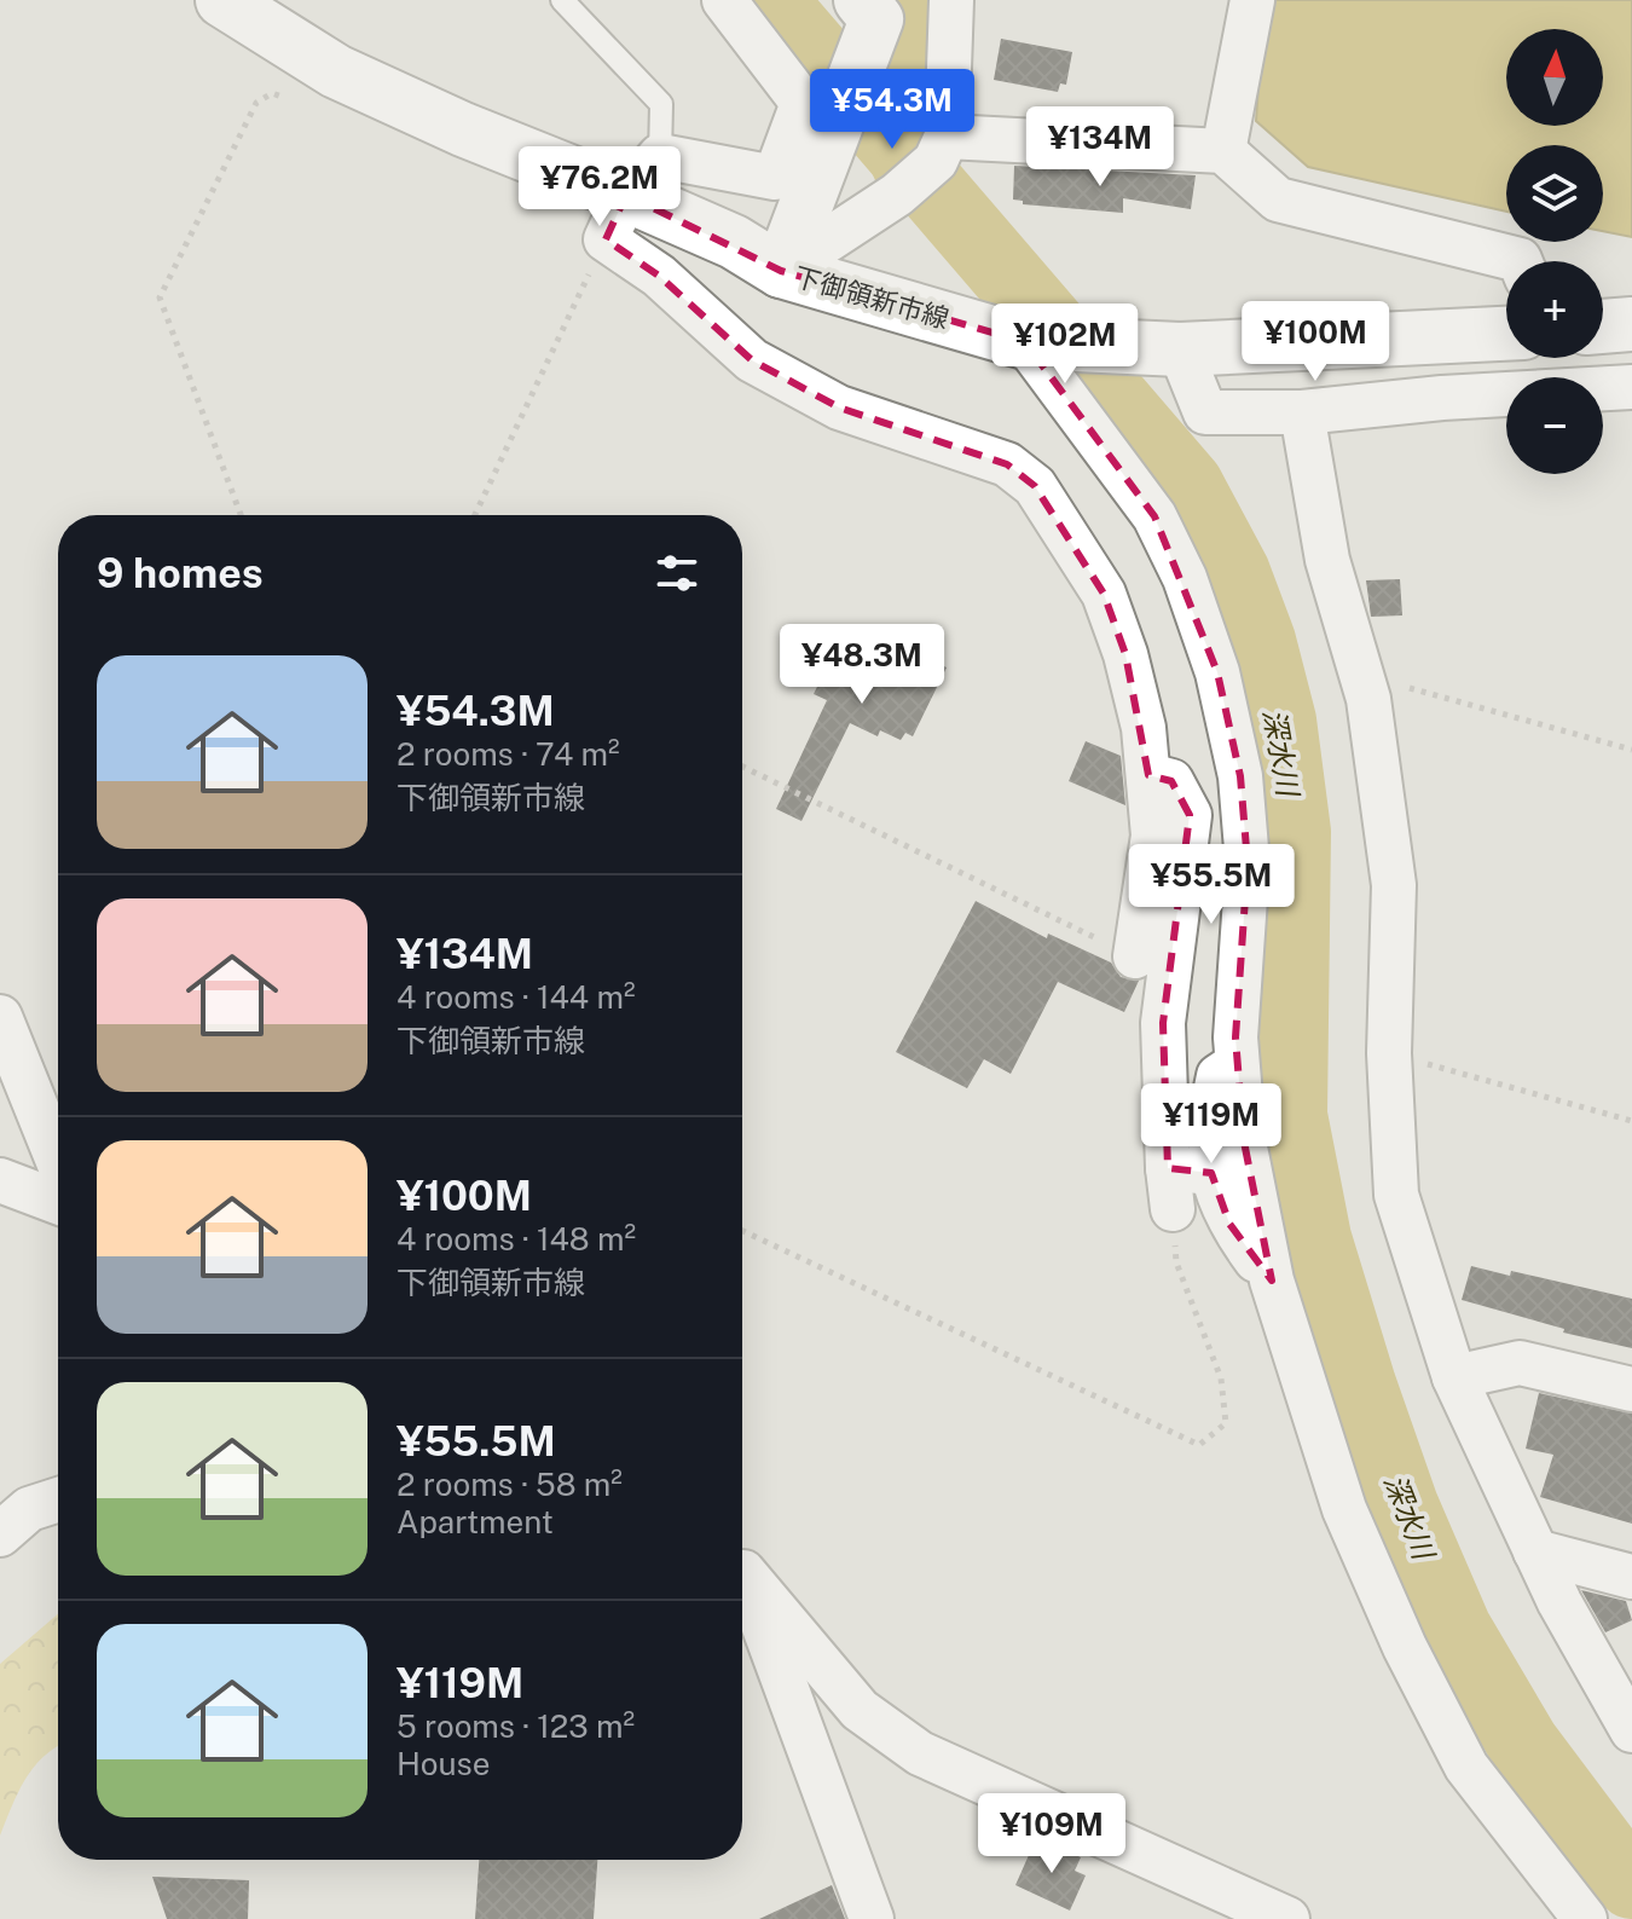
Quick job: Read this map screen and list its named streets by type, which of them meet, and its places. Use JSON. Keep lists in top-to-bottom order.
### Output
{
  "streets": {
    "main road": ["下御領新市線"]
  },
  "water": ["深水川"],
  "north": "top",
  "page": {
    "map_buttons": ["+", "−"],
    "price": [
      "¥54.3M",
      "¥134M",
      "¥76.2M",
      "¥100M",
      "¥102M",
      "¥48.3M",
      "¥55.5M",
      "¥119M",
      "¥109M"
    ],
    "heading": "9 homes",
    "list": [
      {
        "name": "¥54.3M",
        "note": "2 rooms · 74 m² · 下御領新市線"
      },
      {
        "name": "¥134M",
        "note": "4 rooms · 144 m² · 下御領新市線"
      },
      {
        "name": "¥100M",
        "note": "4 rooms · 148 m² · 下御領新市線"
      },
      {
        "name": "¥55.5M",
        "note": "2 rooms · 58 m² · Apartment"
      },
      {
        "name": "¥119M",
        "note": "5 rooms · 123 m² · House"
      }
    ]
  }
}
